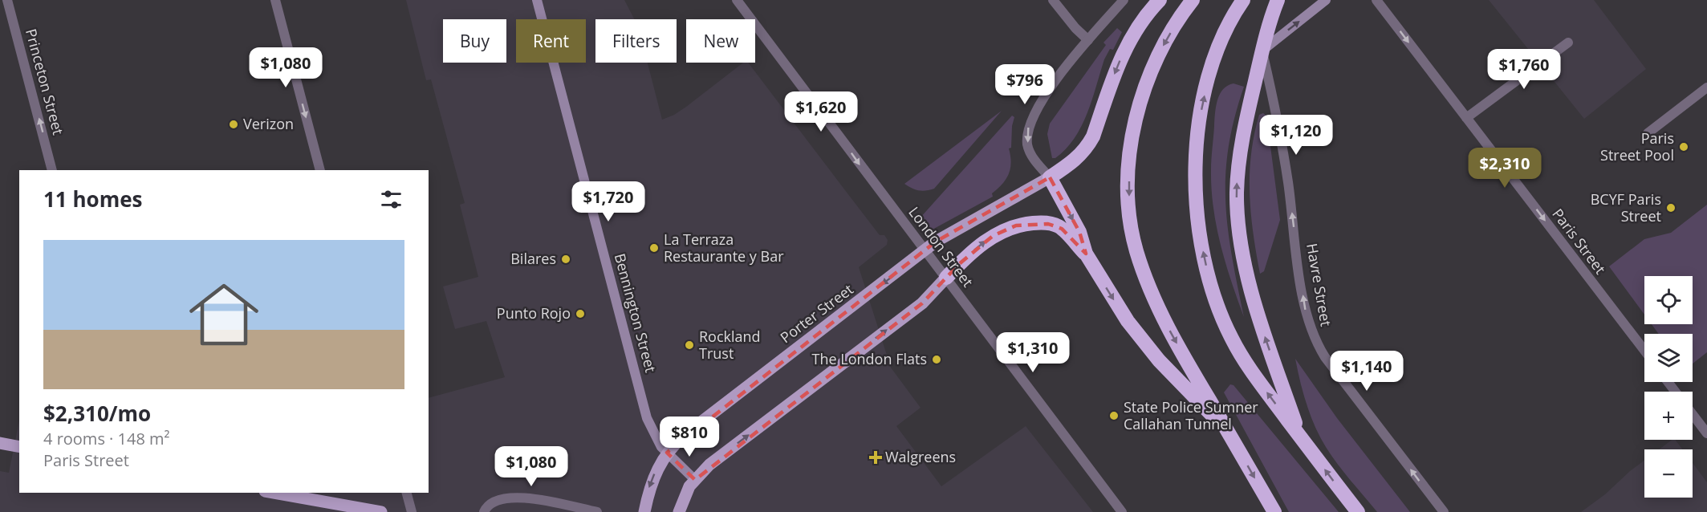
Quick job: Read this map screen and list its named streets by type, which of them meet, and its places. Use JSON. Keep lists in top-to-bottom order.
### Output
{
  "streets": {
    "main road": ["Bennington Street", "Porter Street"],
    "street": [
      "Princeton Street",
      "Paris Street",
      "London Street",
      "Havre Street"
    ]
  },
  "crossings": [
    ["London Street", "Porter Street"],
    ["Bennington Street", "Porter Street"]
  ],
  "one_way": [
    "Princeton Street",
    "Paris Street",
    "London Street",
    "Havre Street"
  ],
  "places": {
    "other": [
      "Verizon",
      "Paris Street Pool",
      "BCYF Paris Street",
      "La Terraza Restaurante y Bar",
      "Bilares",
      "Punto Rojo",
      "Rockland Trust",
      "The London Flats",
      "State Police Sumner Callahan Tunnel"
    ],
    "health": ["Walgreens"]
  },
  "page": {
    "chip": [
      "Buy",
      "Rent",
      "Filters",
      "New"
    ],
    "price": [
      "$1,080",
      "$1,760",
      "$796",
      "$1,620",
      "$1,120",
      "$2,310",
      "$1,720",
      "$1,310",
      "$1,140",
      "$810",
      "$1,080"
    ],
    "heading": "11 homes",
    "list": [
      {
        "name": "$2,310/mo",
        "note": "4 rooms · 148 m² · Paris Street"
      }
    ],
    "map_buttons": ["+", "−"]
  }
}
